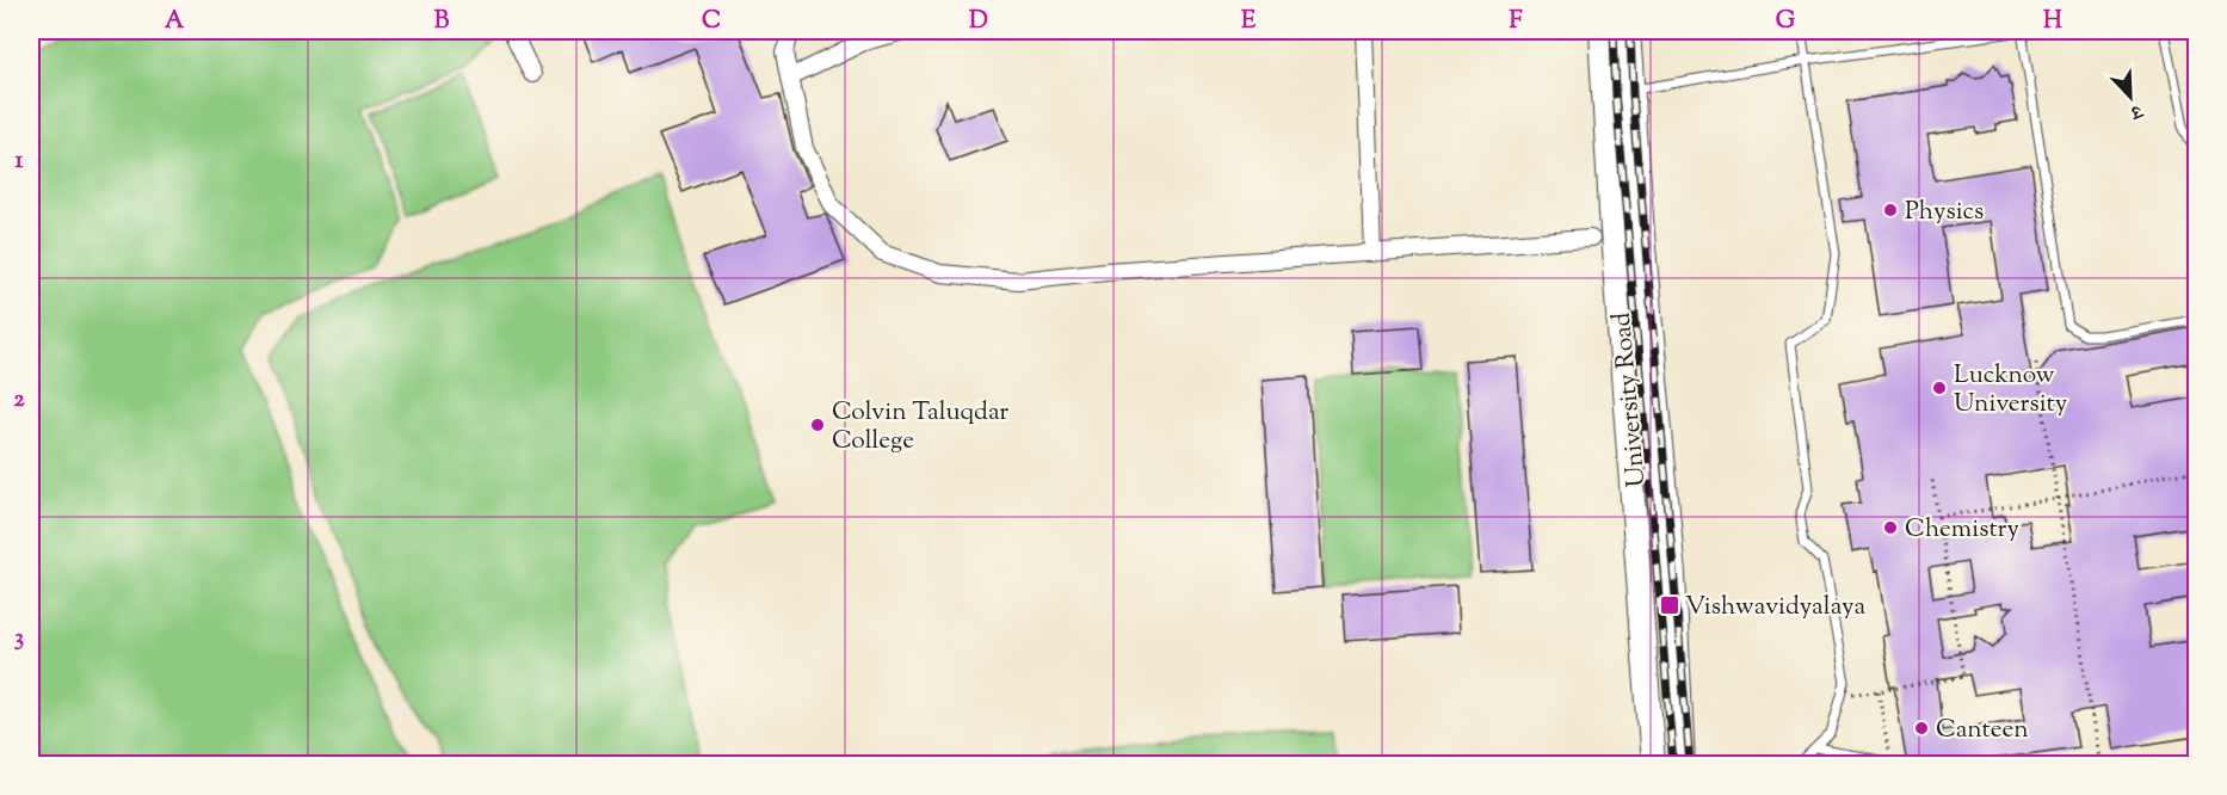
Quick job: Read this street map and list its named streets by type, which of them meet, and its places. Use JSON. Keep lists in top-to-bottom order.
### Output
{
  "streets": {
    "main road": ["University Road"]
  },
  "places": {
    "other": [
      "Physics",
      "Lucknow University",
      "Colvin Taluqdar College",
      "Chemistry",
      "Canteen"
    ],
    "transit": ["Vishwavidyalaya"]
  },
  "north": "bottom right",
  "grid": {
    "columns": [
      "A",
      "B",
      "C",
      "D",
      "E",
      "F",
      "G",
      "H"
    ],
    "rows": ["1", "2", "3"]
  }
}
